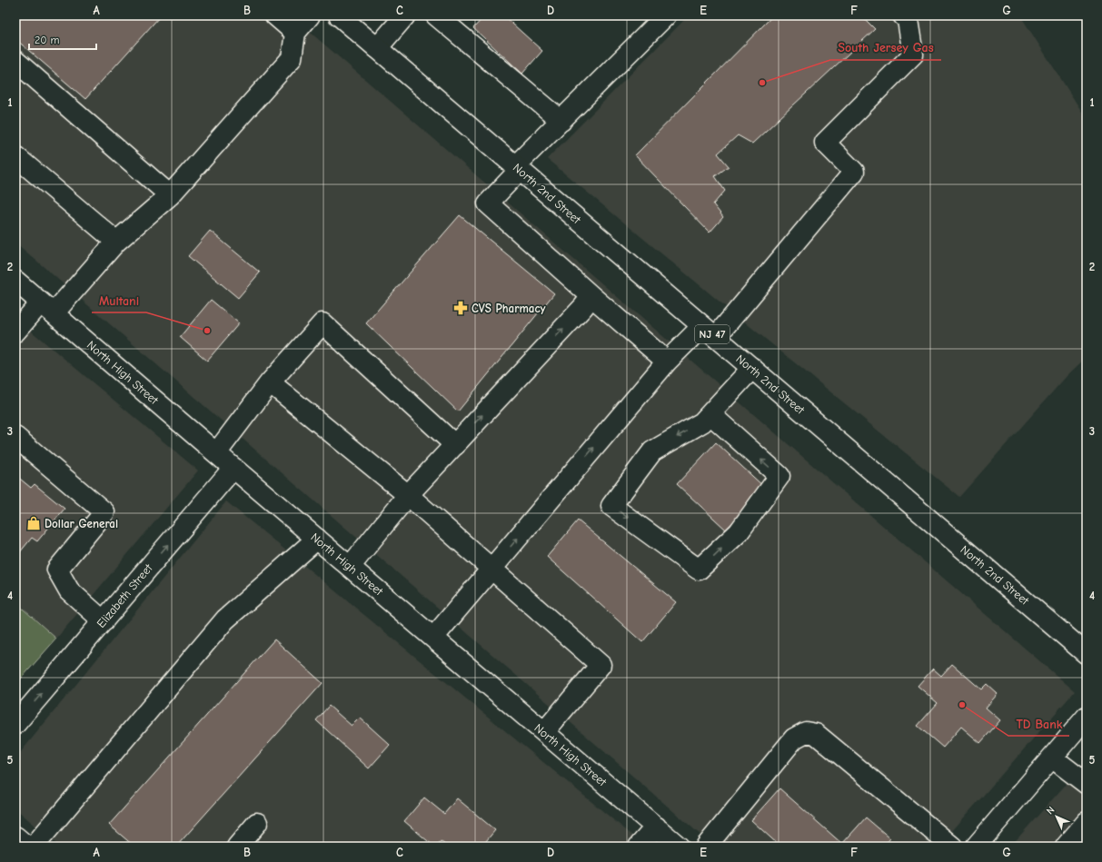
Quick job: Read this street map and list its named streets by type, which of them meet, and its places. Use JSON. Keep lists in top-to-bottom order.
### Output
{
  "streets": {
    "street": [
      "North 2nd Street",
      "NJ 47",
      "North High Street",
      "Elizabeth Street"
    ]
  },
  "crossings": [
    ["North High Street", "Elizabeth Street"]
  ],
  "places": {
    "other": ["South Jersey Gas", "Multani", "TD Bank"],
    "pharmacy": ["CVS Pharmacy"],
    "shop": ["Dollar General"]
  },
  "scale_bar": "20 m",
  "north": "top left",
  "grid": {
    "columns": [
      "A",
      "B",
      "C",
      "D",
      "E",
      "F",
      "G"
    ],
    "rows": [
      "1",
      "2",
      "3",
      "4",
      "5"
    ]
  }
}
